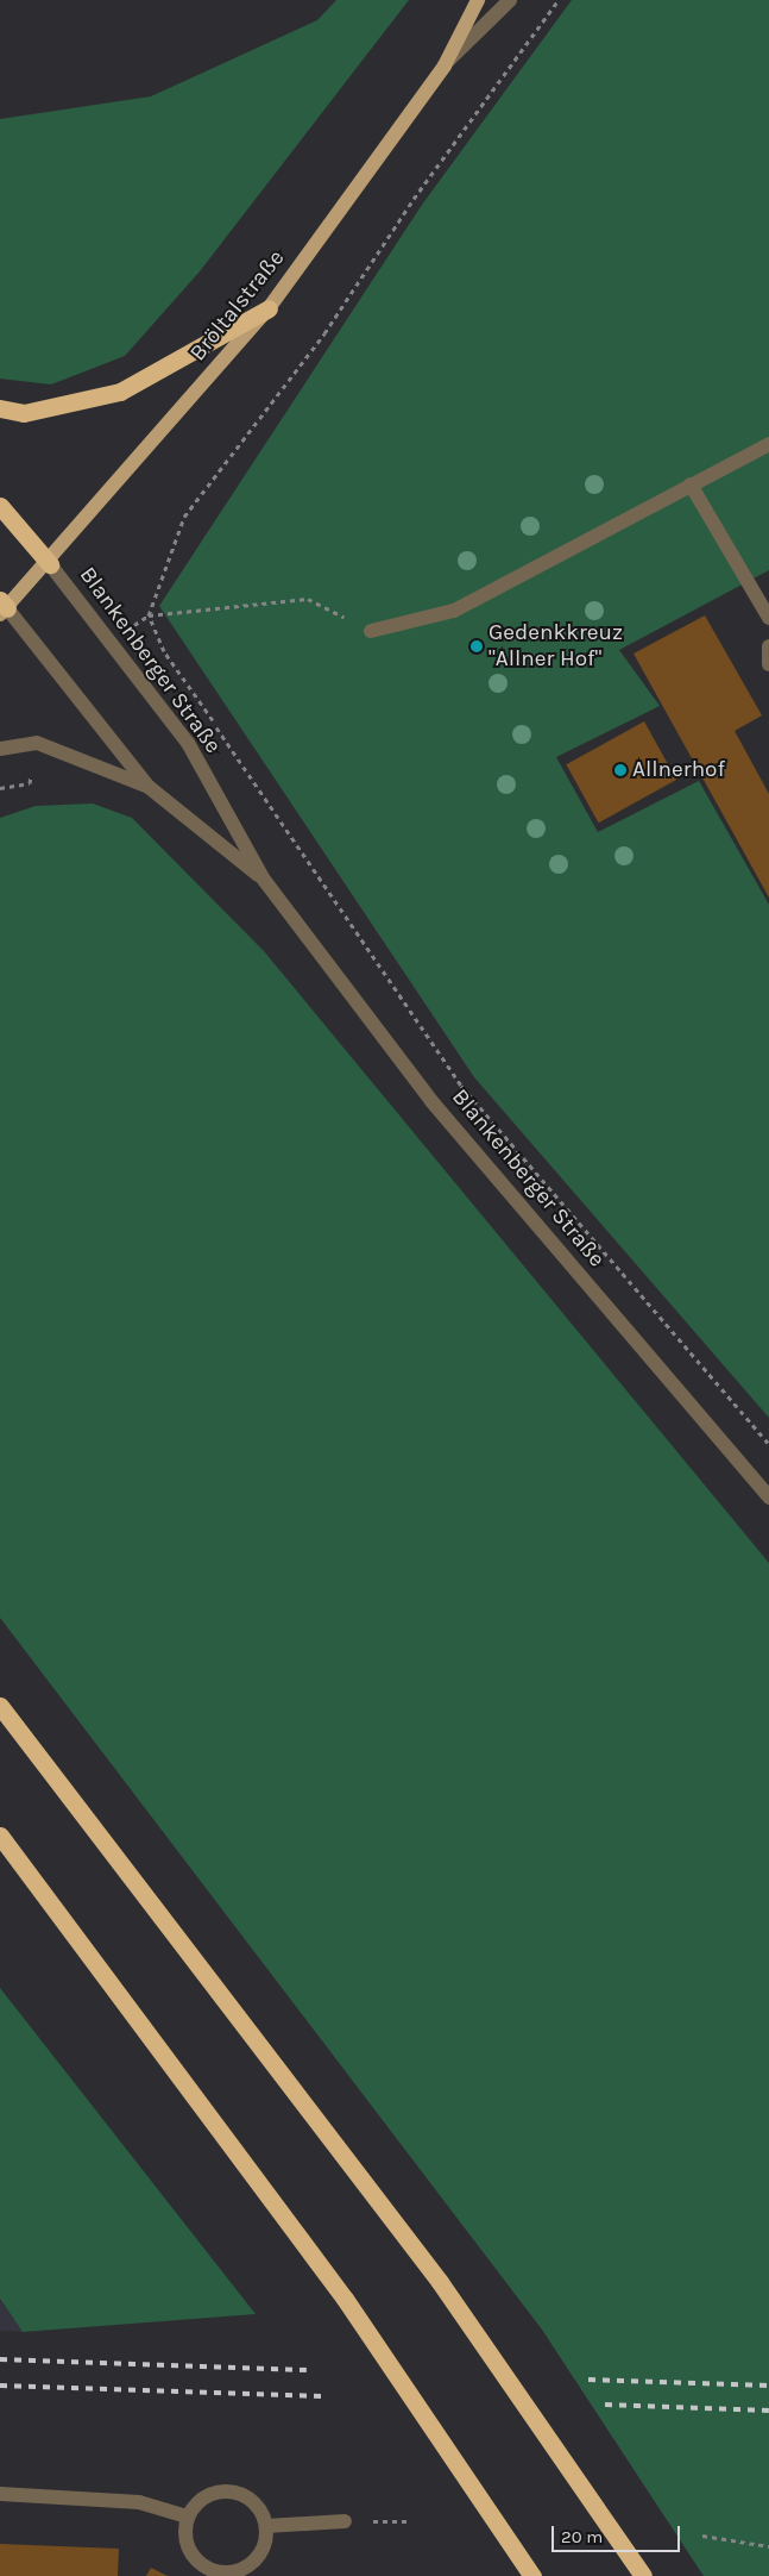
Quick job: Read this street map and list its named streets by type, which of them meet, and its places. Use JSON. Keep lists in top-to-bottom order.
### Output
{
  "streets": {
    "main road": ["Bröltalstraße"],
    "street": ["Blankenberger Straße"]
  },
  "crossings": [
    ["Bröltalstraße", "Blankenberger Straße"]
  ],
  "places": ["Gedenkkreuz \"Allner Hof\"", "Allnerhof"],
  "scale_bar": "20 m"
}
